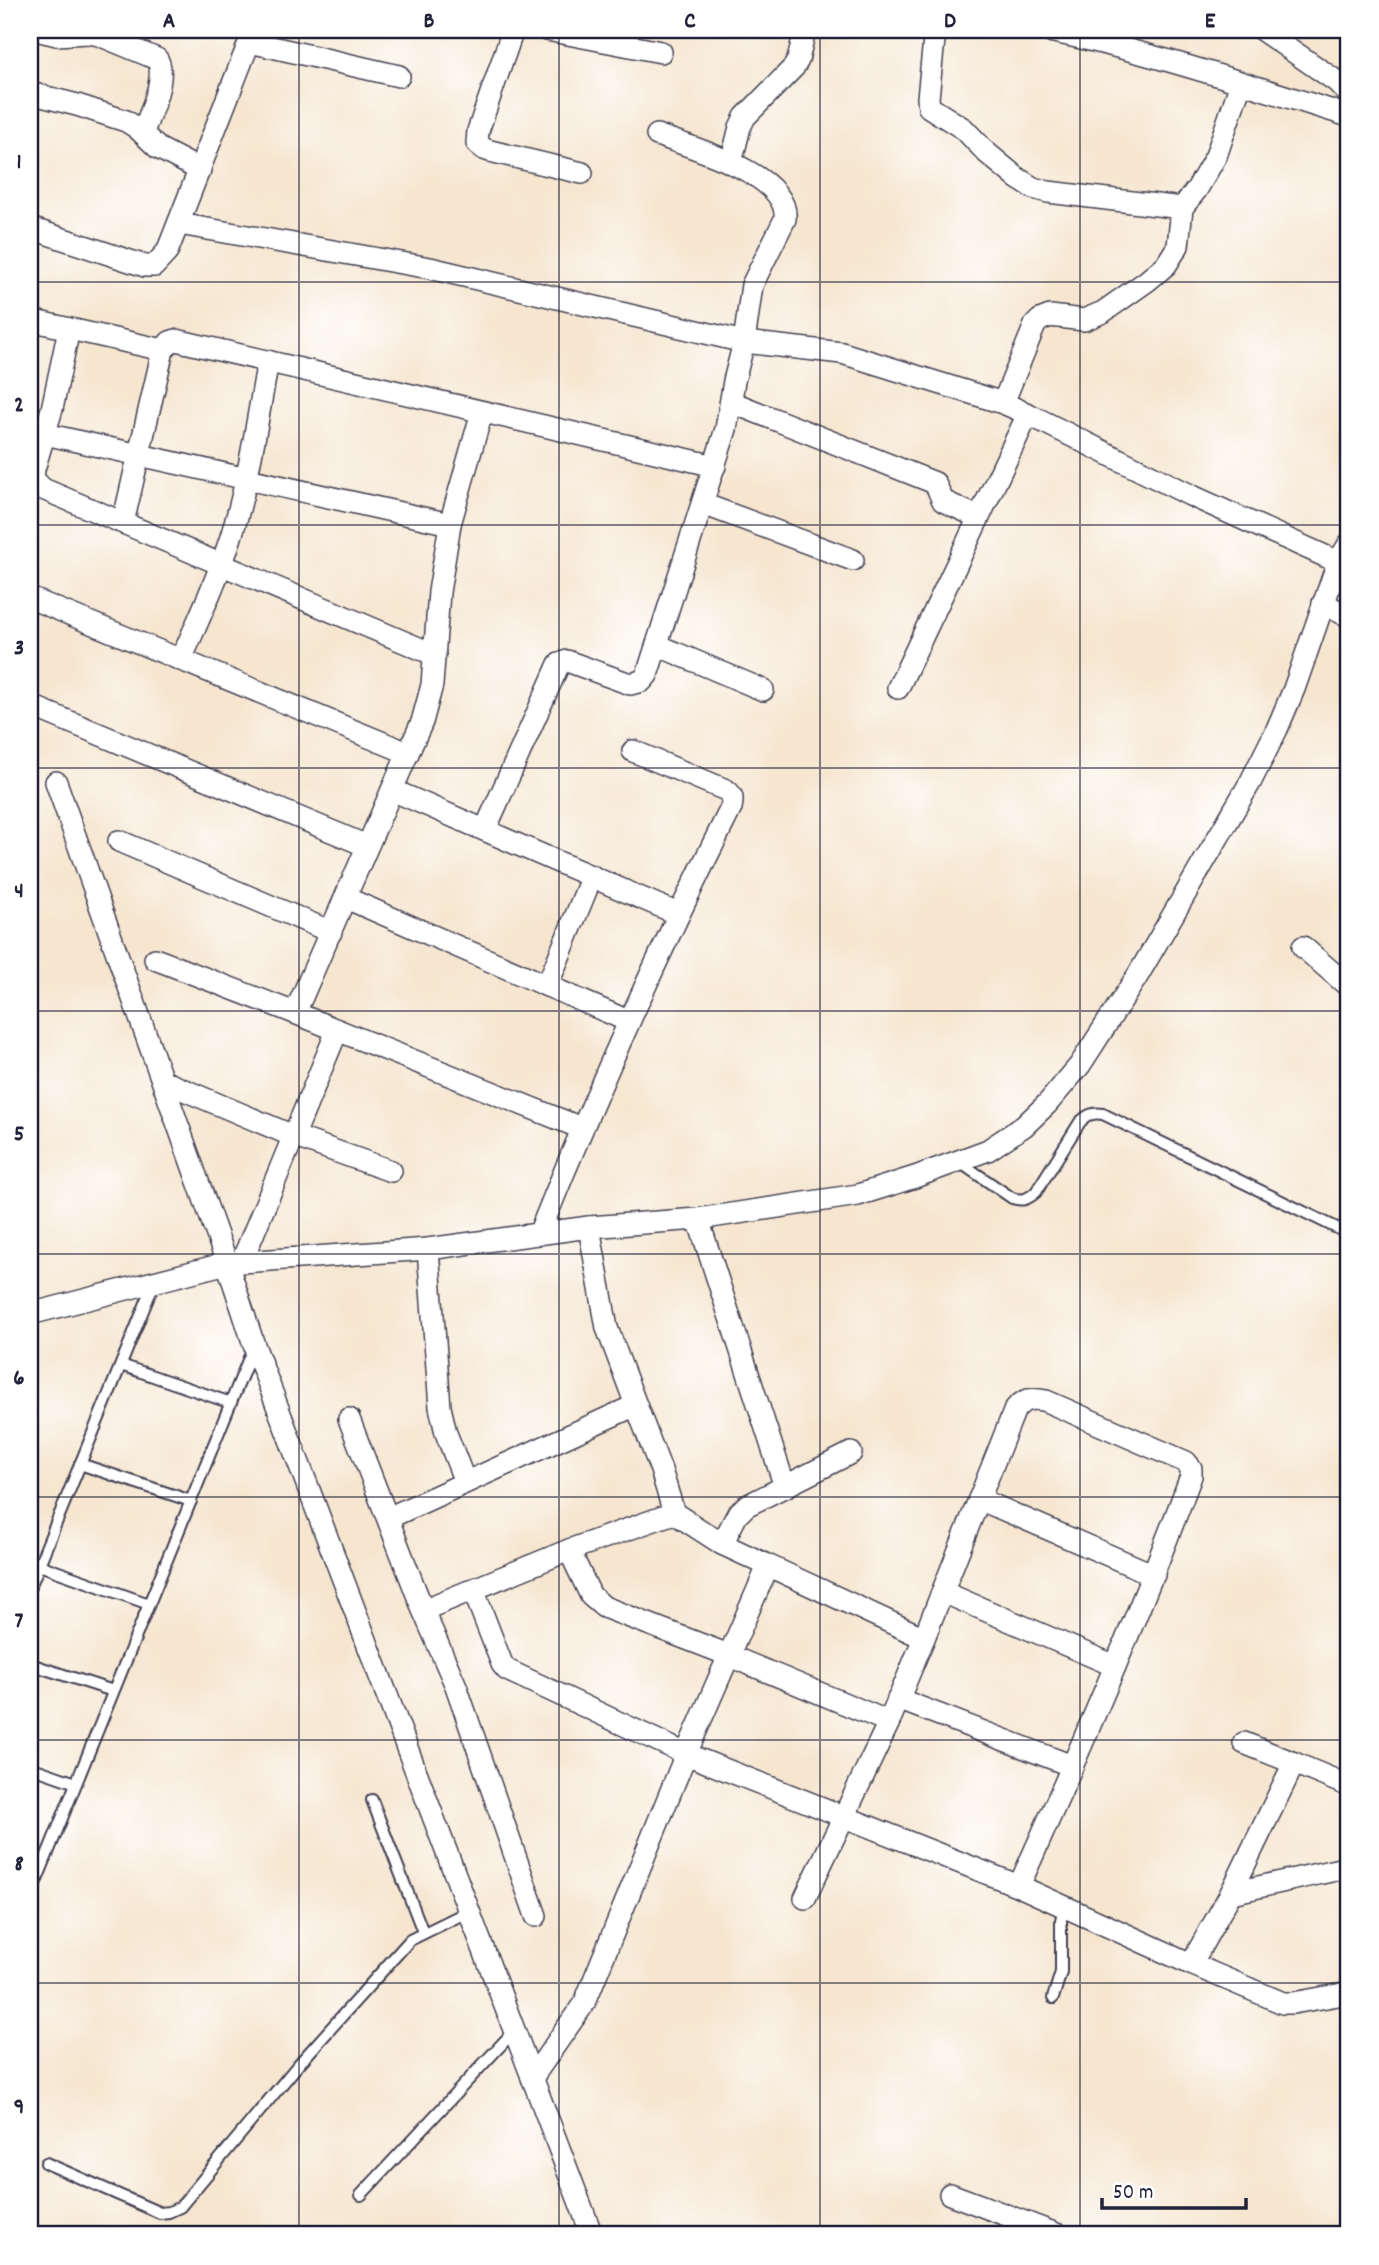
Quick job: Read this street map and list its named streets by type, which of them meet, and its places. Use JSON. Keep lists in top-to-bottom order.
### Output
{
  "scale_bar": "50 m",
  "grid": {
    "columns": [
      "A",
      "B",
      "C",
      "D",
      "E"
    ],
    "rows": [
      "1",
      "2",
      "3",
      "4",
      "5",
      "6",
      "7",
      "8",
      "9"
    ]
  }
}
